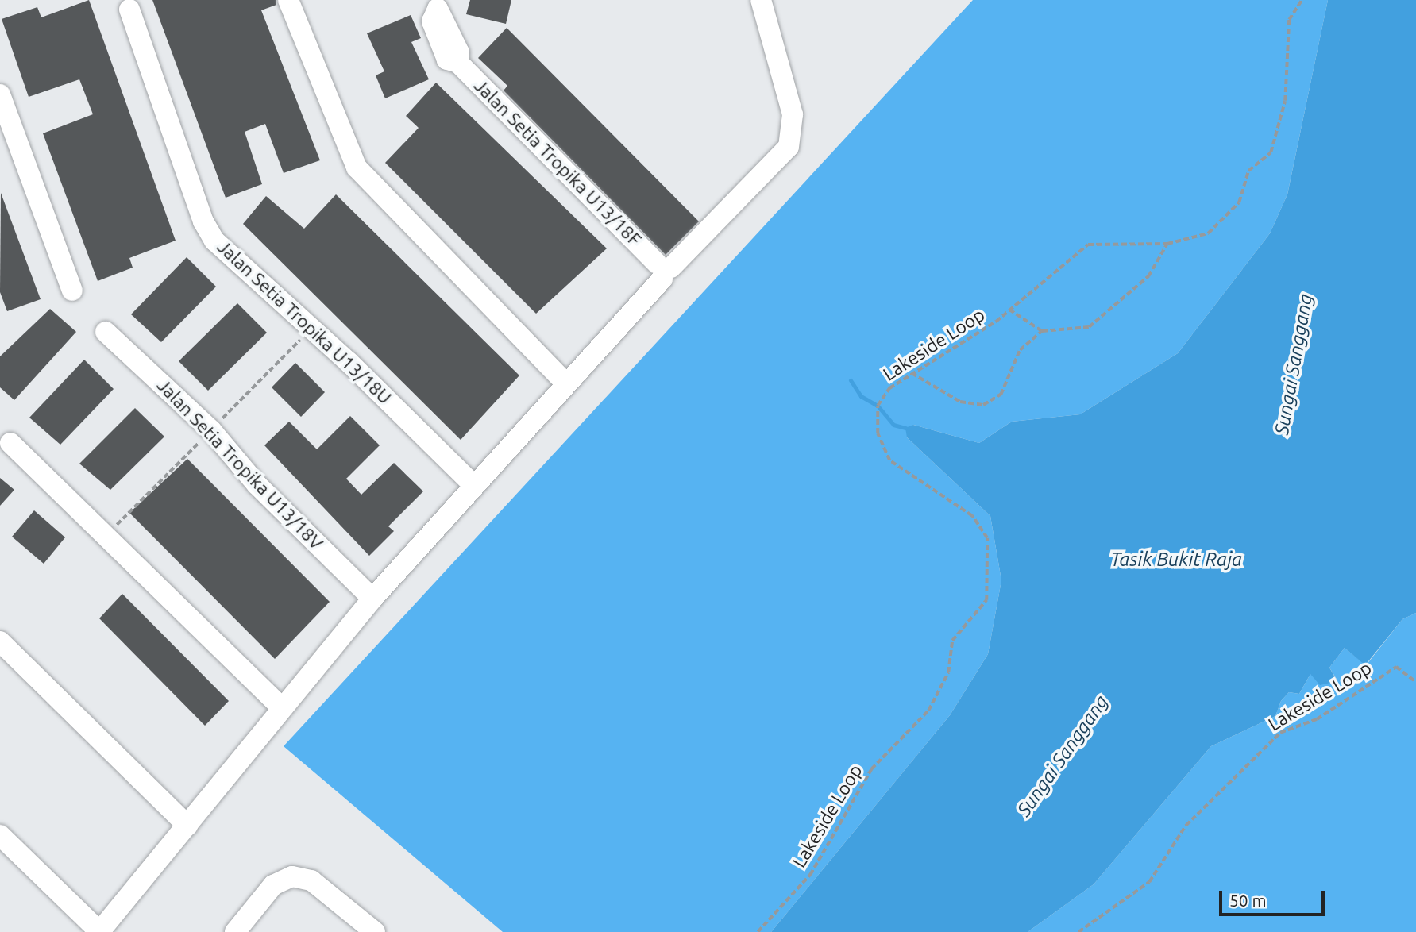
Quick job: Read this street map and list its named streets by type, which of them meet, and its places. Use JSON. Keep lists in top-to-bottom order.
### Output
{
  "streets": {
    "street": ["Jalan Setia Tropika U13/18F", "Jalan Setia Tropika U13/18U", "Jalan Setia Tropika U13/18V"],
    "path": ["Lakeside Loop"]
  },
  "water": ["Sungai Sanggang", "Tasik Bukit Raja"],
  "scale_bar": "50 m"
}
